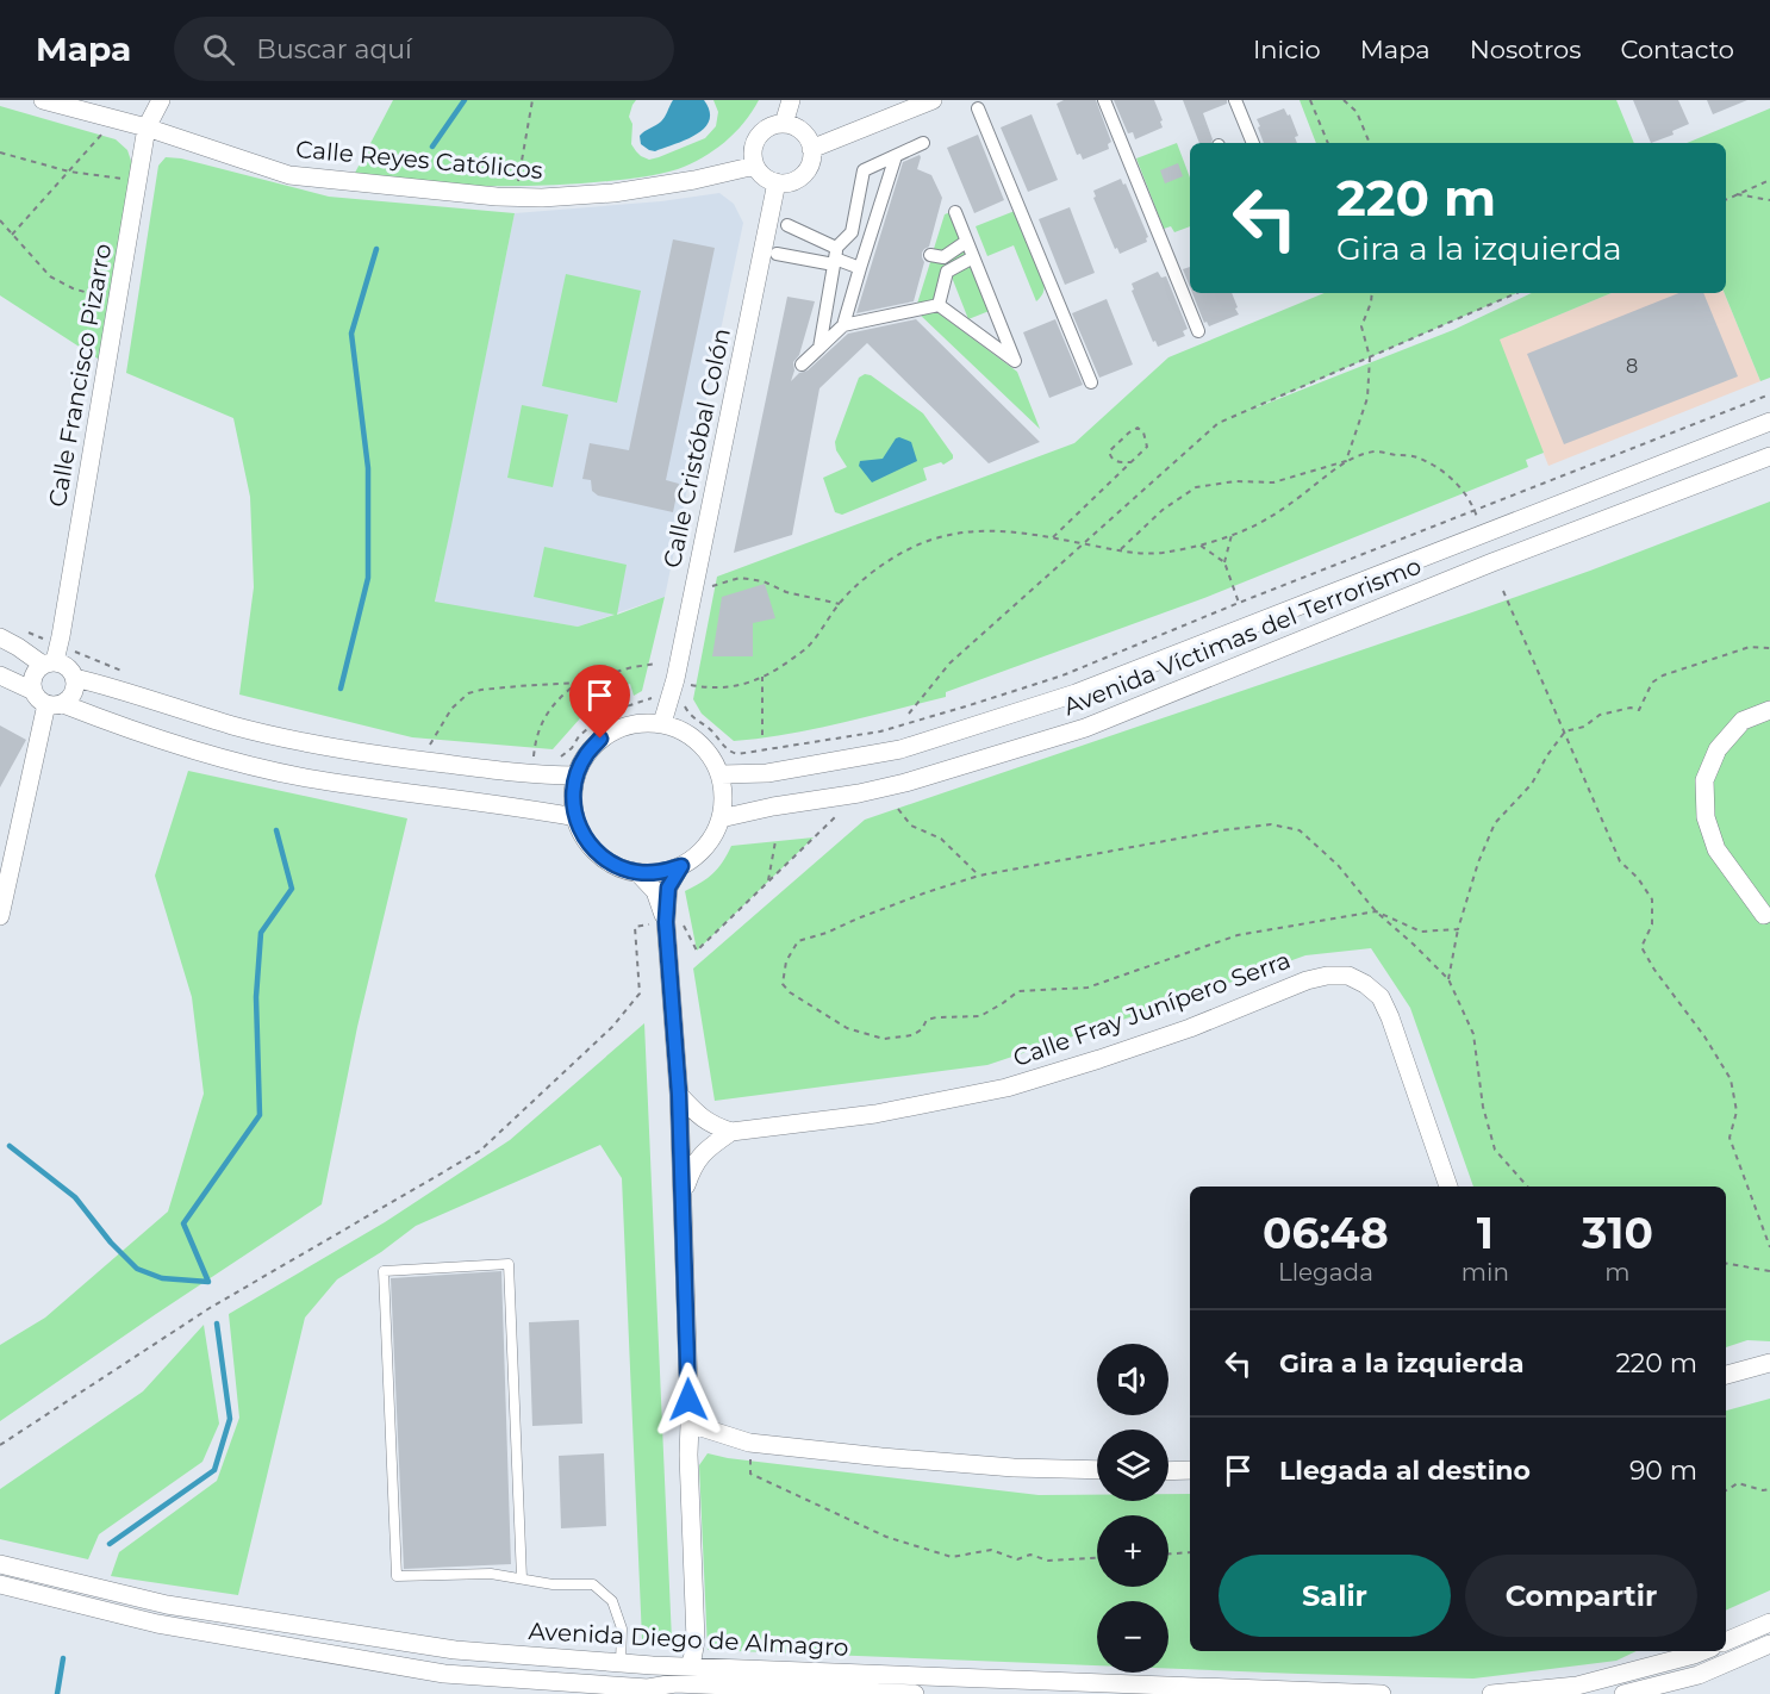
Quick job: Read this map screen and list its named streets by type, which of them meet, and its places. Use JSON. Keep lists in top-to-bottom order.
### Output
{
  "streets": {
    "street": [
      "Calle Reyes Católicos",
      "Calle Francisco Pizarro",
      "Calle Cristóbal Colón",
      "Avenida Víctimas del Terrorismo",
      "Calle Fray Junípero Serra",
      "Avenida Diego de Almagro"
    ]
  },
  "crossings": [
    ["Calle Reyes Católicos", "Calle Francisco Pizarro"],
    ["Calle Reyes Católicos", "Calle Cristóbal Colón"],
    ["Calle Cristóbal Colón", "Avenida Víctimas del Terrorismo"]
  ],
  "house_numbers": ["8"],
  "page": {
    "header": "Mapa",
    "search": "Buscar aquí",
    "nav": [
      "Inicio",
      "Mapa",
      "Nosotros",
      "Contacto"
    ],
    "turn": ["220 m", "Gira a la izquierda"],
    "eta": [
      "06:48",
      "Llegada",
      "1",
      "min",
      "310",
      "m"
    ],
    "list": [
      {
        "name": "Gira a la izquierda",
        "value": "220 m"
      },
      {
        "name": "Llegada al destino",
        "value": "90 m"
      }
    ],
    "map_buttons": ["+", "−"],
    "buttons": ["Salir", "Compartir"]
  }
}
